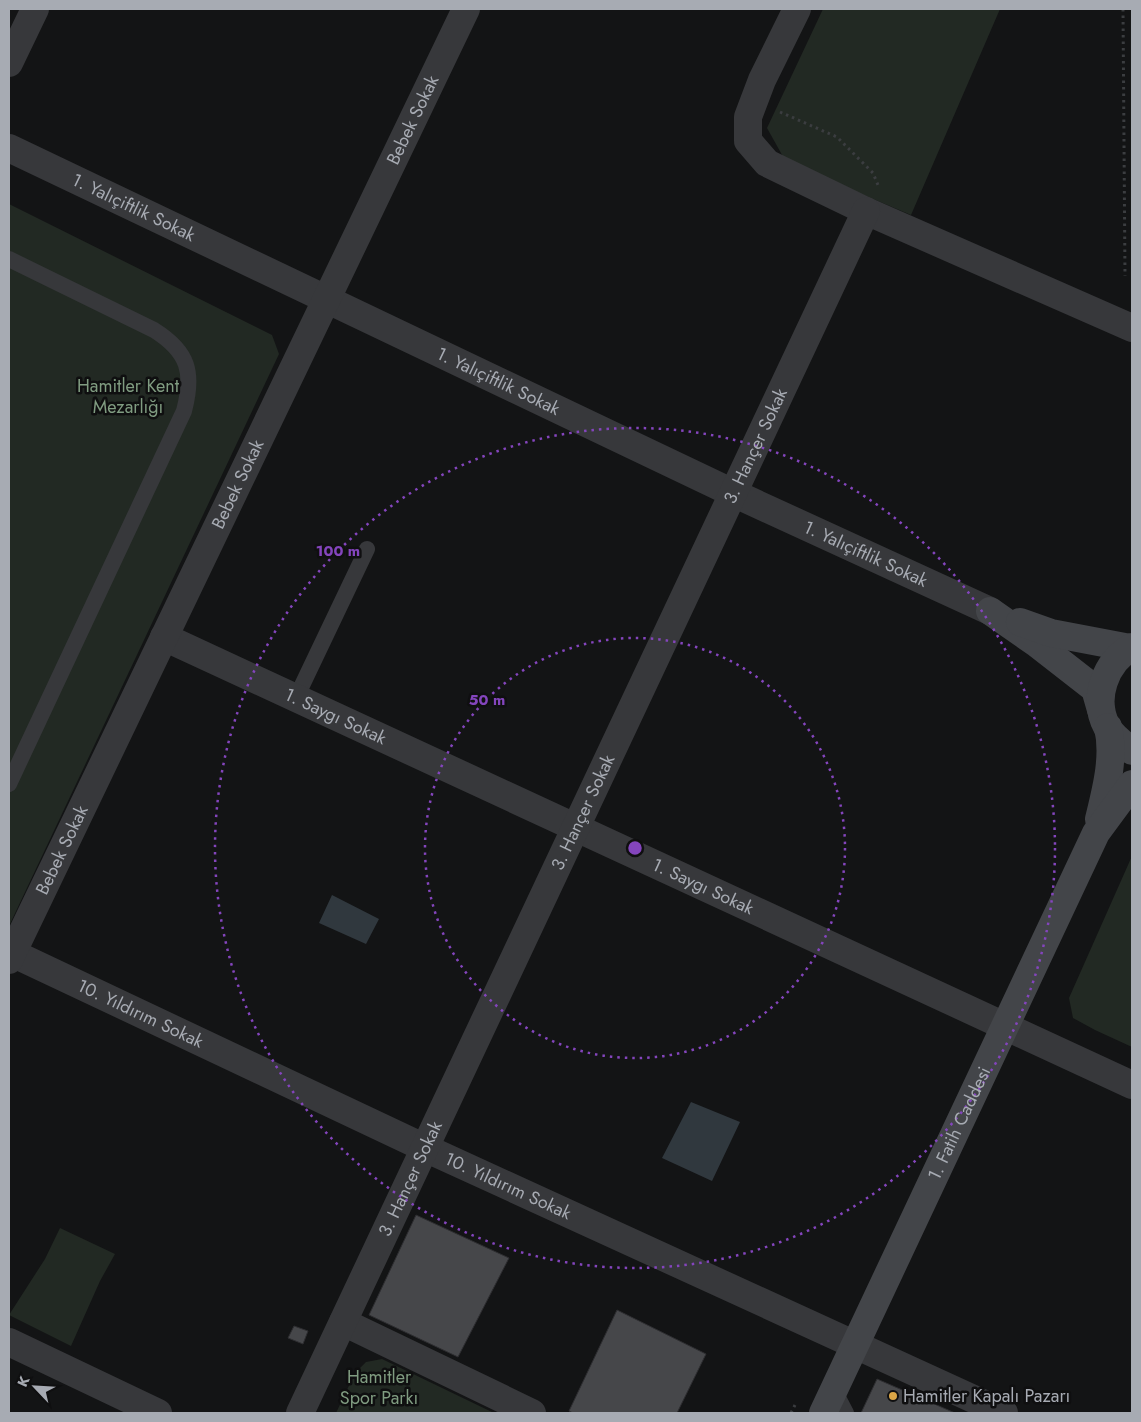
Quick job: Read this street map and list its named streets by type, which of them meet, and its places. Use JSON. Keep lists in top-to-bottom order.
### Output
{
  "streets": {
    "street": [
      "Bebek Sokak",
      "1. Yalıçiftlik Sokak",
      "3. Hançer Sokak",
      "1. Saygı Sokak",
      "10. Yıldırım Sokak",
      "1. Fatih Caddesi"
    ]
  },
  "crossings": [
    ["Bebek Sokak", "1. Yalıçiftlik Sokak"],
    ["Bebek Sokak", "1. Saygı Sokak"],
    ["Bebek Sokak", "10. Yıldırım Sokak"],
    ["1. Yalıçiftlik Sokak", "3. Hançer Sokak"],
    ["3. Hançer Sokak", "1. Saygı Sokak"],
    ["3. Hançer Sokak", "10. Yıldırım Sokak"],
    ["1. Saygı Sokak", "1. Fatih Caddesi"],
    ["10. Yıldırım Sokak", "1. Fatih Caddesi"]
  ],
  "parks": ["Hamitler Kent Mezarlığı", "Hamitler Spor Parkı"],
  "places": ["Hamitler Kapalı Pazarı"],
  "north": "top left",
  "rings": ["100 m", "50 m"]
}
